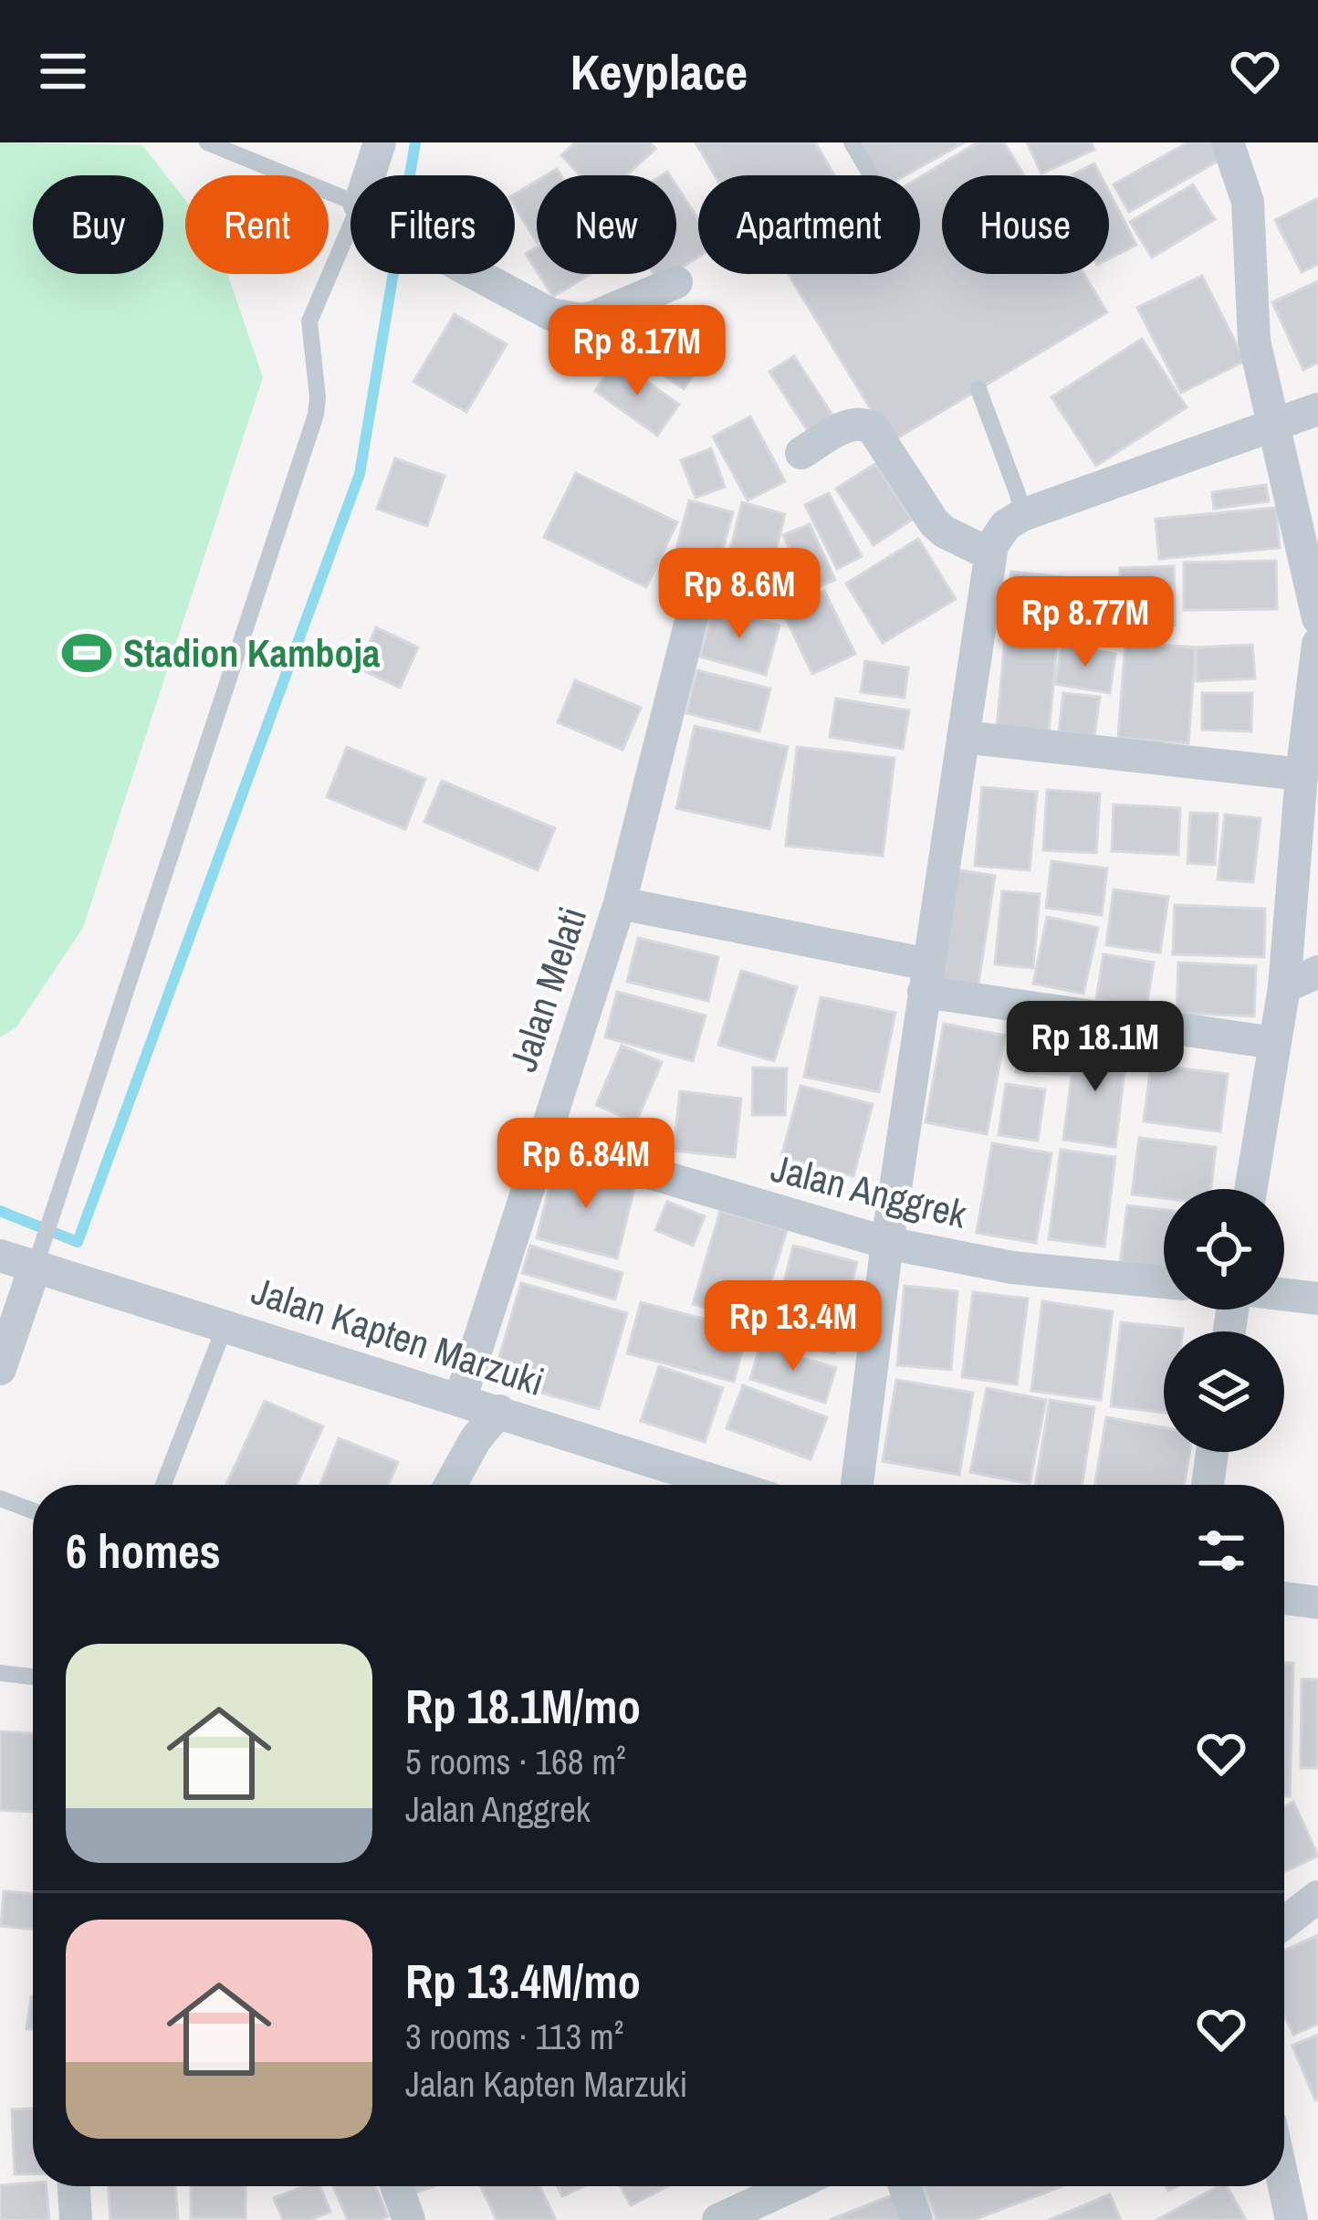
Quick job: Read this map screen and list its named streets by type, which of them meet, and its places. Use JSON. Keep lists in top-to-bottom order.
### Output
{
  "streets": {
    "street": ["Jalan Melati", "Jalan Anggrek", "Jalan Kapten Marzuki"]
  },
  "crossings": [
    ["Jalan Melati", "Jalan Anggrek"],
    ["Jalan Melati", "Jalan Kapten Marzuki"]
  ],
  "places": {
    "sports": ["Stadion Kamboja"]
  },
  "page": {
    "header": "Keyplace",
    "chip": [
      "Buy",
      "Rent",
      "Filters",
      "New",
      "Apartment",
      "House"
    ],
    "price": [
      "Rp 8.17M",
      "Rp 8.6M",
      "Rp 8.77M",
      "Rp 18.1M",
      "Rp 6.84M",
      "Rp 13.4M"
    ],
    "heading": "6 homes",
    "list": [
      {
        "name": "Rp 18.1M/mo",
        "note": "5 rooms · 168 m² · Jalan Anggrek"
      },
      {
        "name": "Rp 13.4M/mo",
        "note": "3 rooms · 113 m² · Jalan Kapten Marzuki"
      }
    ]
  }
}
